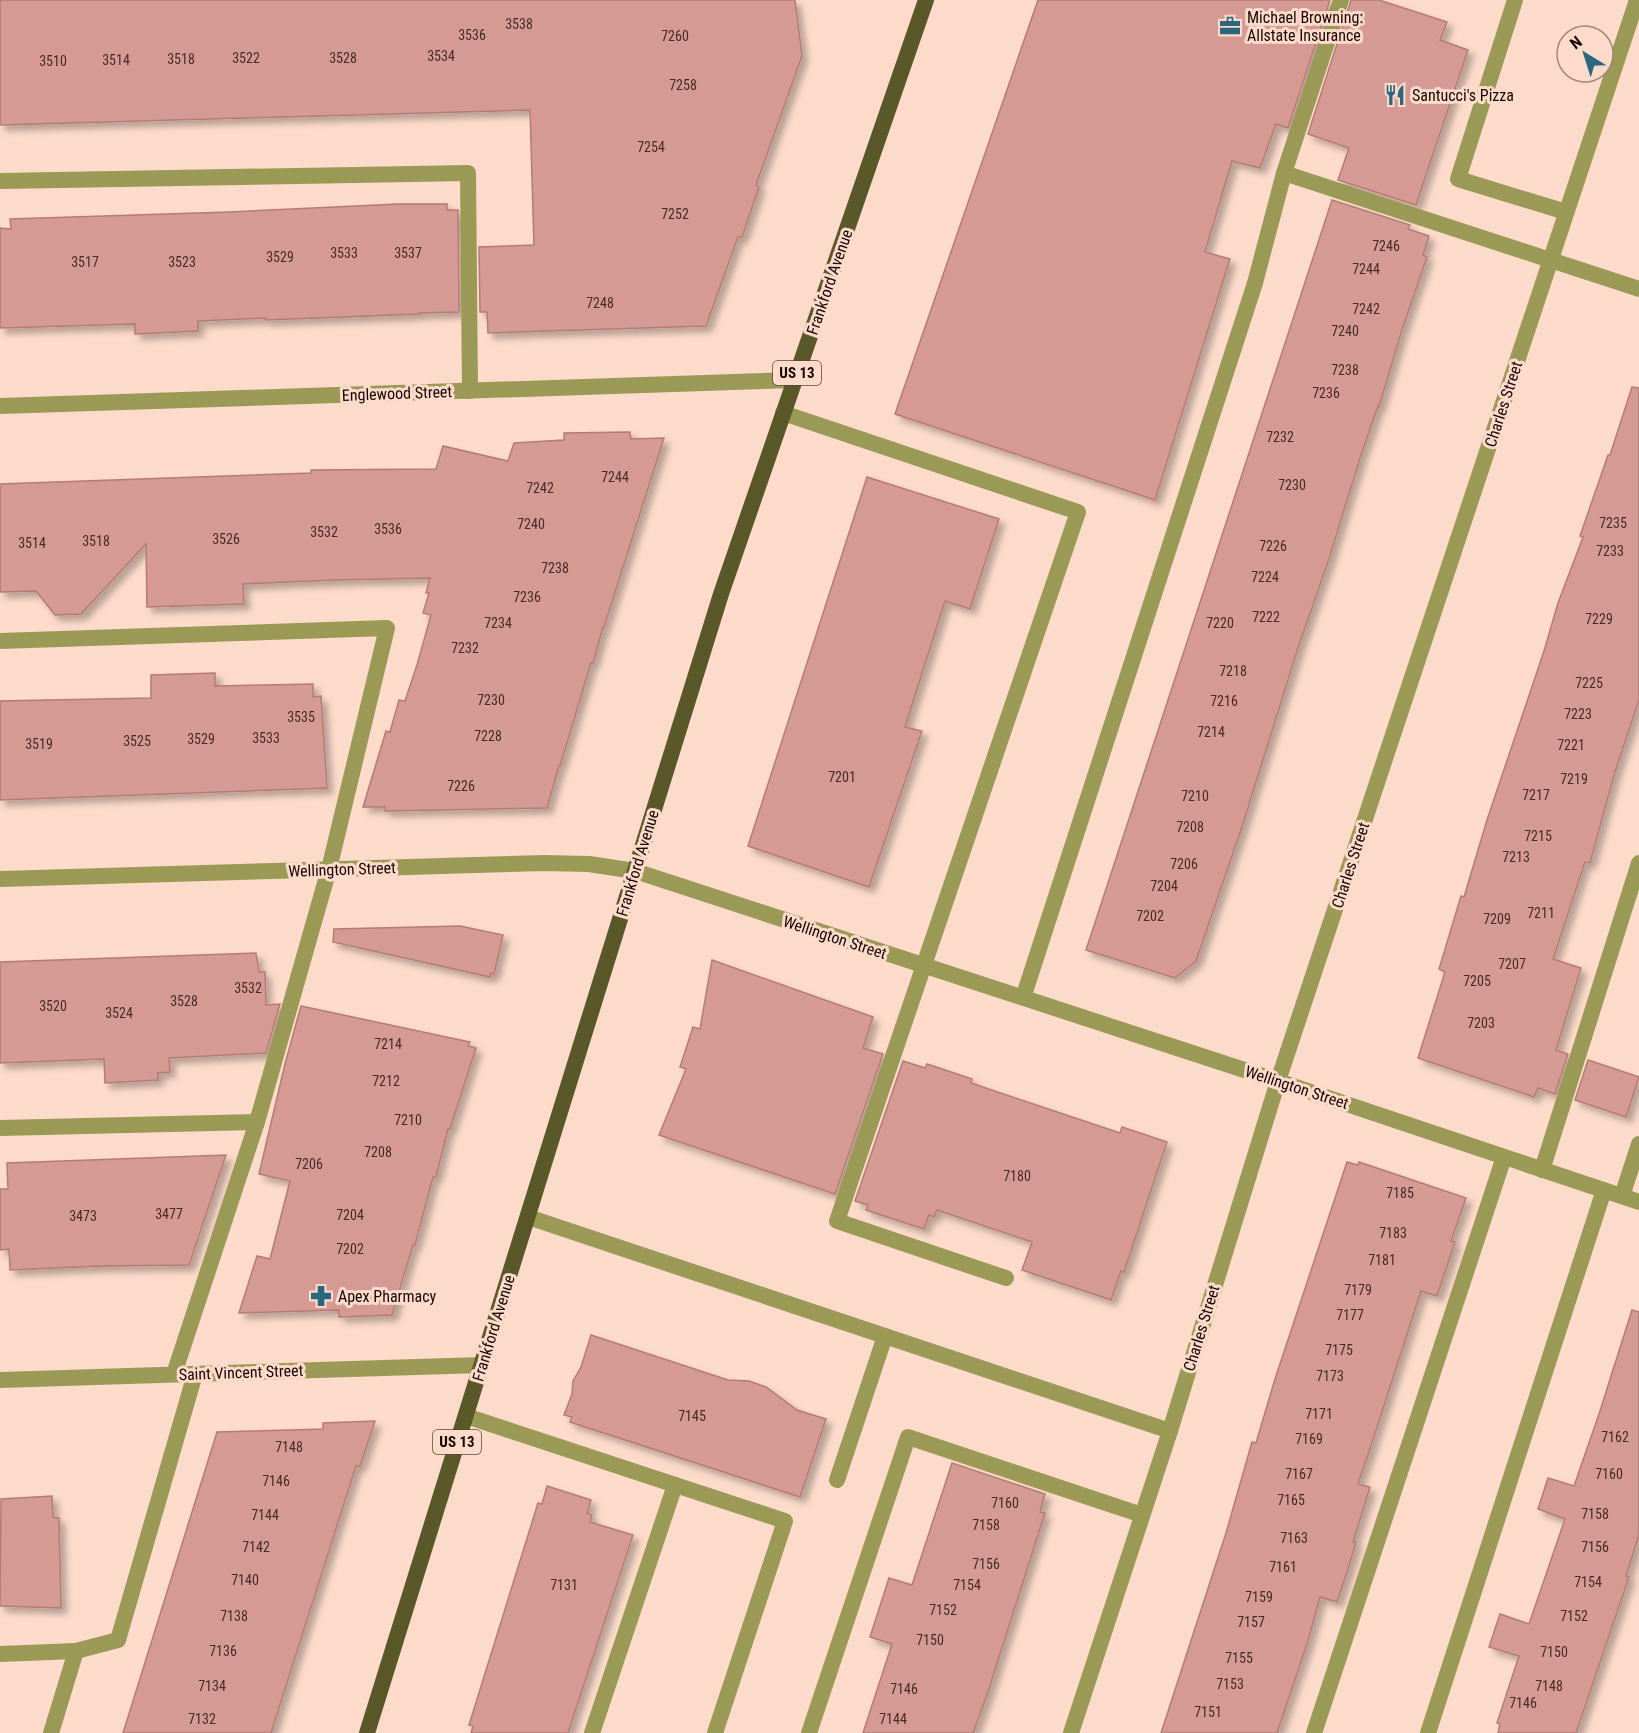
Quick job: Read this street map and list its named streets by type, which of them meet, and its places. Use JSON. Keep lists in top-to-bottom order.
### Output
{
  "streets": {
    "main road": ["Frankford Avenue", "US 13"],
    "street": [
      "Englewood Street",
      "Charles Street",
      "Wellington Street",
      "Saint Vincent Street"
    ]
  },
  "crossings": [
    ["Frankford Avenue", "Englewood Street"],
    ["Frankford Avenue", "Wellington Street"],
    ["Frankford Avenue", "Saint Vincent Street"],
    ["Charles Street", "Wellington Street"]
  ],
  "places": {
    "office": ["Michael Browning: Allstate Insurance"],
    "restaurant": ["Santucci's Pizza"],
    "pharmacy": ["Apex Pharmacy"]
  },
  "house_numbers": [
    "3538",
    "3536",
    "7260",
    "3534",
    "3522",
    "3528",
    "3518",
    "3514",
    "3510",
    "7258",
    "7254",
    "7252",
    "7246",
    "3533",
    "3537",
    "3529",
    "3517",
    "3523",
    "7244",
    "7248",
    "7242",
    "7240",
    "7238",
    "7236",
    "7232",
    "7244",
    "7230",
    "7242",
    "7235",
    "7240",
    "3536",
    "3532",
    "3526",
    "3518",
    "3514",
    "7226",
    "7233",
    "7238",
    "7224",
    "7236",
    "7222",
    "7229",
    "7234",
    "7220",
    "7232",
    "7218",
    "7225",
    "7230",
    "7216",
    "7223",
    "3535",
    "7214",
    "7228",
    "3533",
    "3529",
    "3525",
    "3519",
    "7221",
    "7201",
    "7219",
    "7226",
    "7217",
    "7210",
    "7208",
    "7215",
    "7213",
    "7206",
    "7204",
    "7211",
    "7202",
    "7209",
    "7207",
    "7205",
    "3532",
    "3528",
    "3520",
    "3524",
    "7203",
    "7214",
    "7212",
    "7210",
    "7208",
    "7206",
    "7180",
    "7185",
    "3477",
    "7204",
    "3473",
    "7183",
    "7202",
    "7181",
    "7179",
    "7177",
    "7175",
    "7173",
    "7171",
    "7145",
    "7162",
    "7169",
    "7148",
    "7167",
    "7160",
    "7146",
    "7165",
    "7160",
    "7158",
    "7144",
    "7158",
    "7163",
    "7142",
    "7156",
    "7156",
    "7161",
    "7140",
    "7154",
    "7131",
    "7154",
    "7159",
    "7152",
    "7138",
    "7152",
    "7157",
    "7150",
    "7136",
    "7150",
    "7155",
    "7153",
    "7134",
    "7148",
    "7146",
    "7146",
    "7151",
    "7132",
    "7144"
  ],
  "north": "top left"
}
